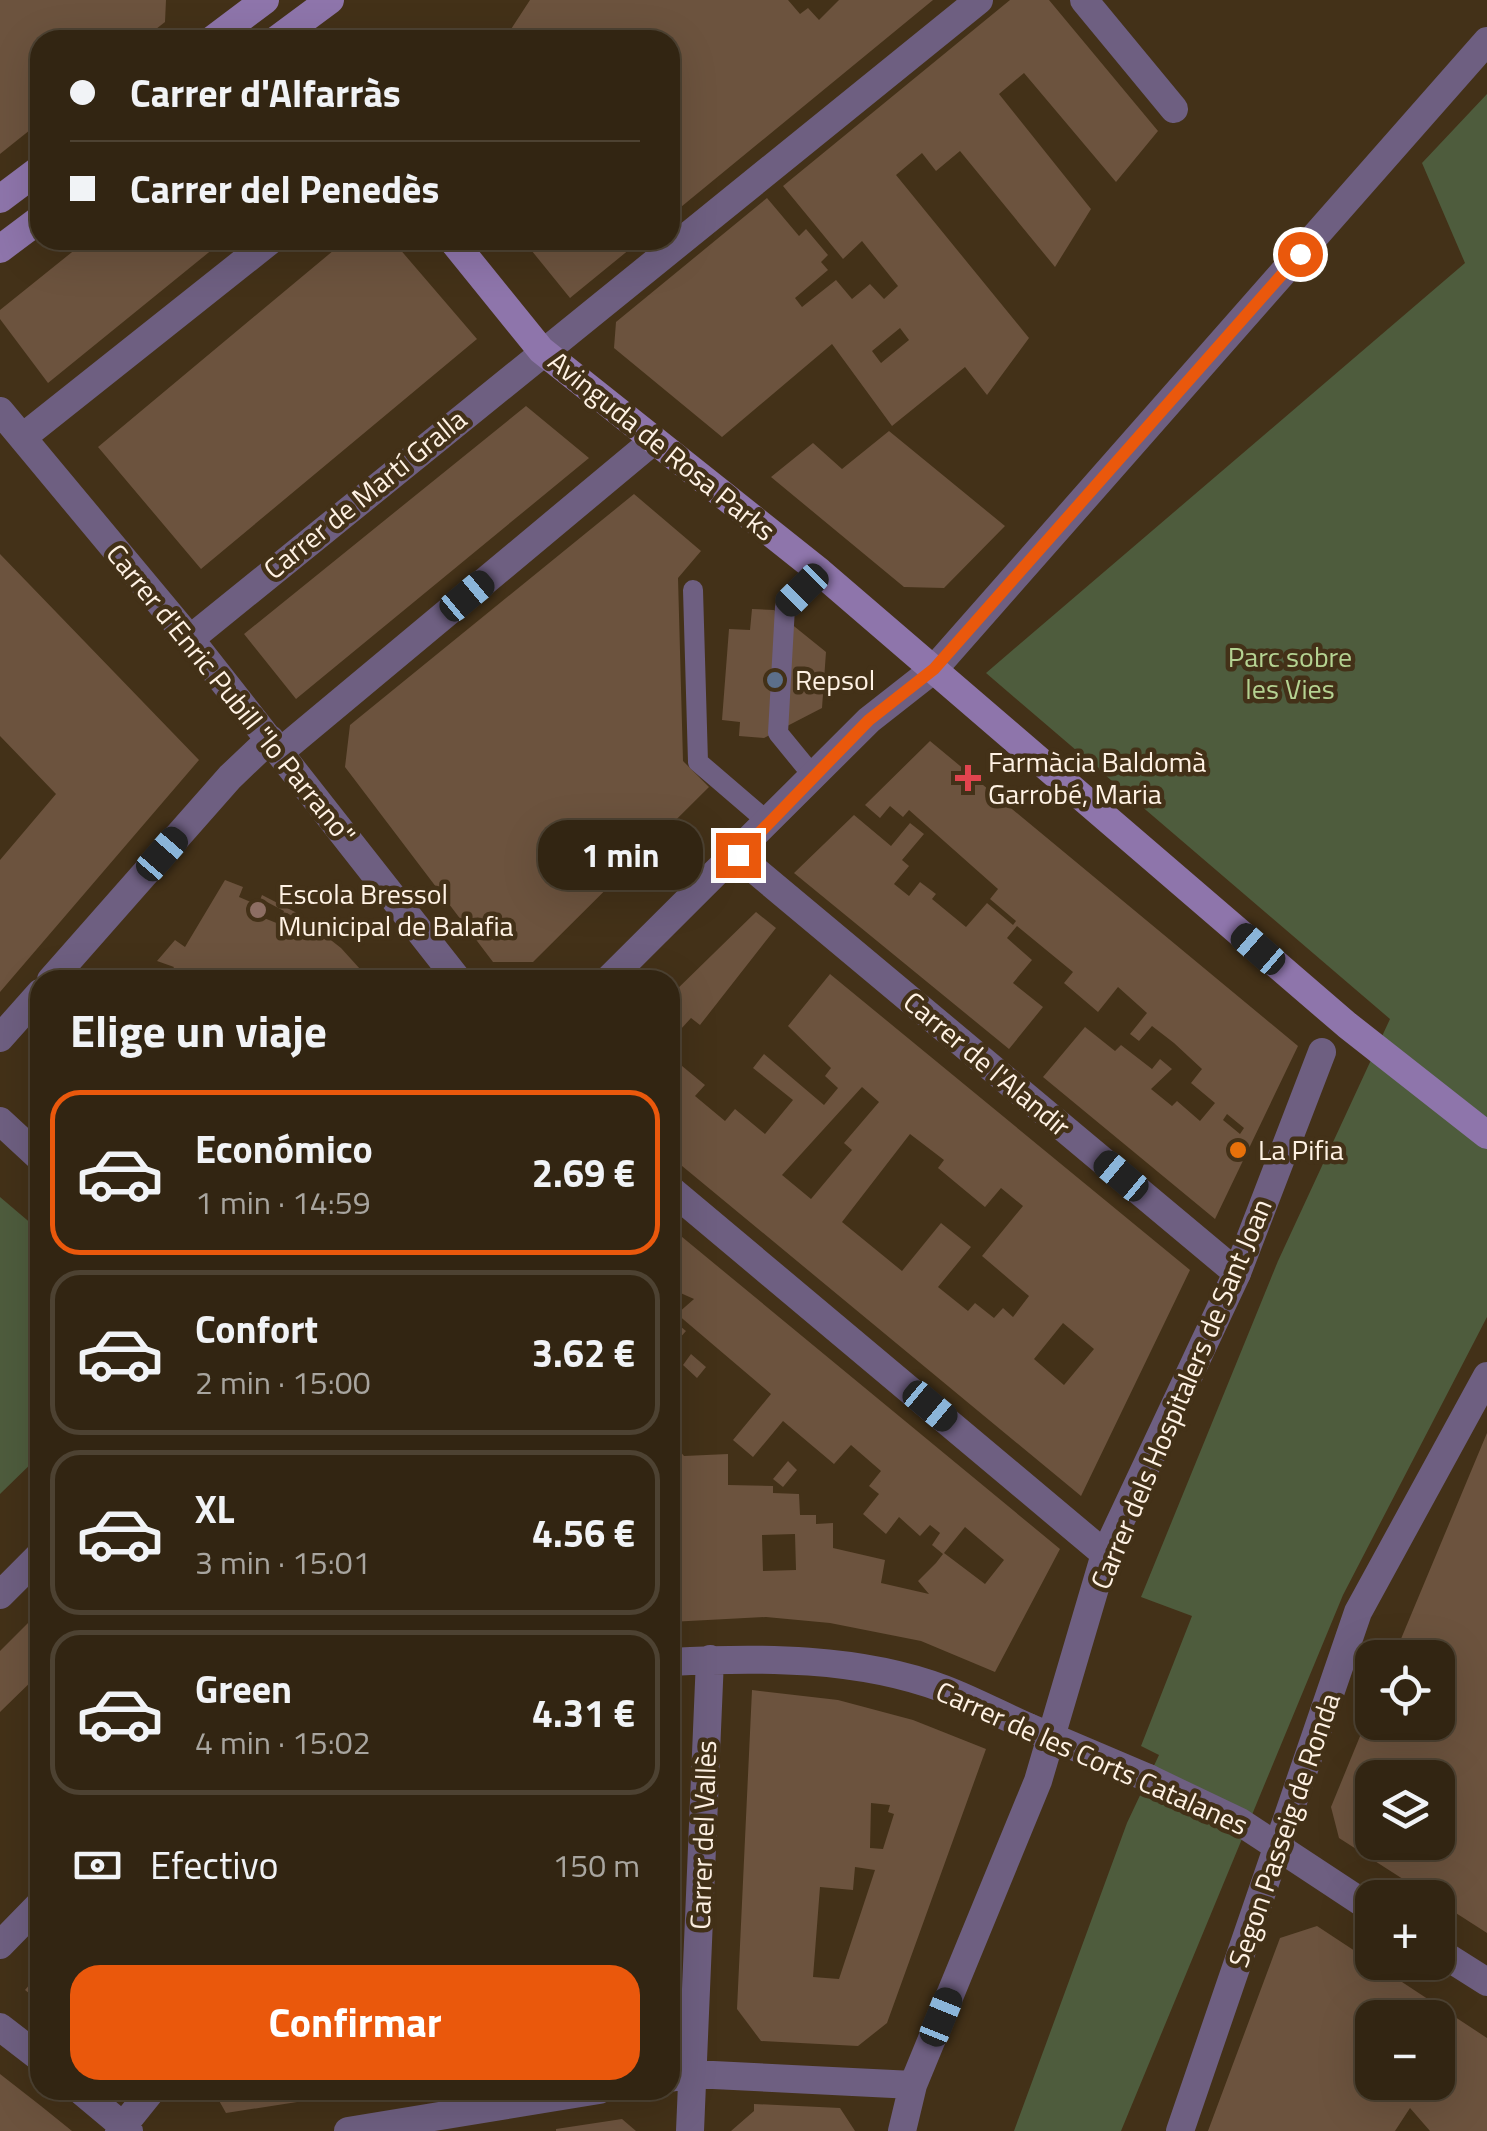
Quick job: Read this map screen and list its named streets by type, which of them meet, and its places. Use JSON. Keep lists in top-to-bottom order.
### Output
{
  "streets": {
    "main road": ["Avinguda de Rosa Parks"],
    "street": [
      "Carrer de Martí Gralla",
      "Carrer d'Enric Pubill \"lo Parrano\"",
      "Carrer de l'Alandir",
      "Carrer dels Hospitalers de Sant Joan",
      "Carrer de les Corts Catalanes",
      "Segon Passeig de Ronda",
      "Carrer del Vallès"
    ]
  },
  "crossings": [
    ["Avinguda de Rosa Parks", "Carrer de Martí Gralla"],
    ["Carrer de Martí Gralla", "Carrer d'Enric Pubill \"lo Parrano\""],
    ["Carrer de l'Alandir", "Carrer dels Hospitalers de Sant Joan"],
    ["Carrer de les Corts Catalanes", "Segon Passeig de Ronda"],
    ["Carrer de les Corts Catalanes", "Carrer del Vallès"]
  ],
  "parks": ["Parc sobre les Vies"],
  "places": {
    "other": ["Repsol", "Escola Bressol Municipal de Balafia", "La Pifia"],
    "health": ["Farmàcia Baldomà Garrobé, Maria"]
  },
  "page": {
    "banner": ["Carrer d'Alfarràs", "Carrer del Penedès"],
    "bubble": "1 min",
    "heading": "Elige un viaje",
    "list": [
      {
        "name": "Económico",
        "note": "1 min · 14:59",
        "value": "2.69 €"
      },
      {
        "name": "Confort",
        "note": "2 min · 15:00",
        "value": "3.62 €"
      },
      {
        "name": "XL",
        "note": "3 min · 15:01",
        "value": "4.56 €"
      },
      {
        "name": "Green",
        "note": "4 min · 15:02",
        "value": "4.31 €"
      }
    ],
    "map_buttons": ["+", "−"],
    "pay": ["Efectivo", "150 m"],
    "buttons": "Confirmar"
  }
}
